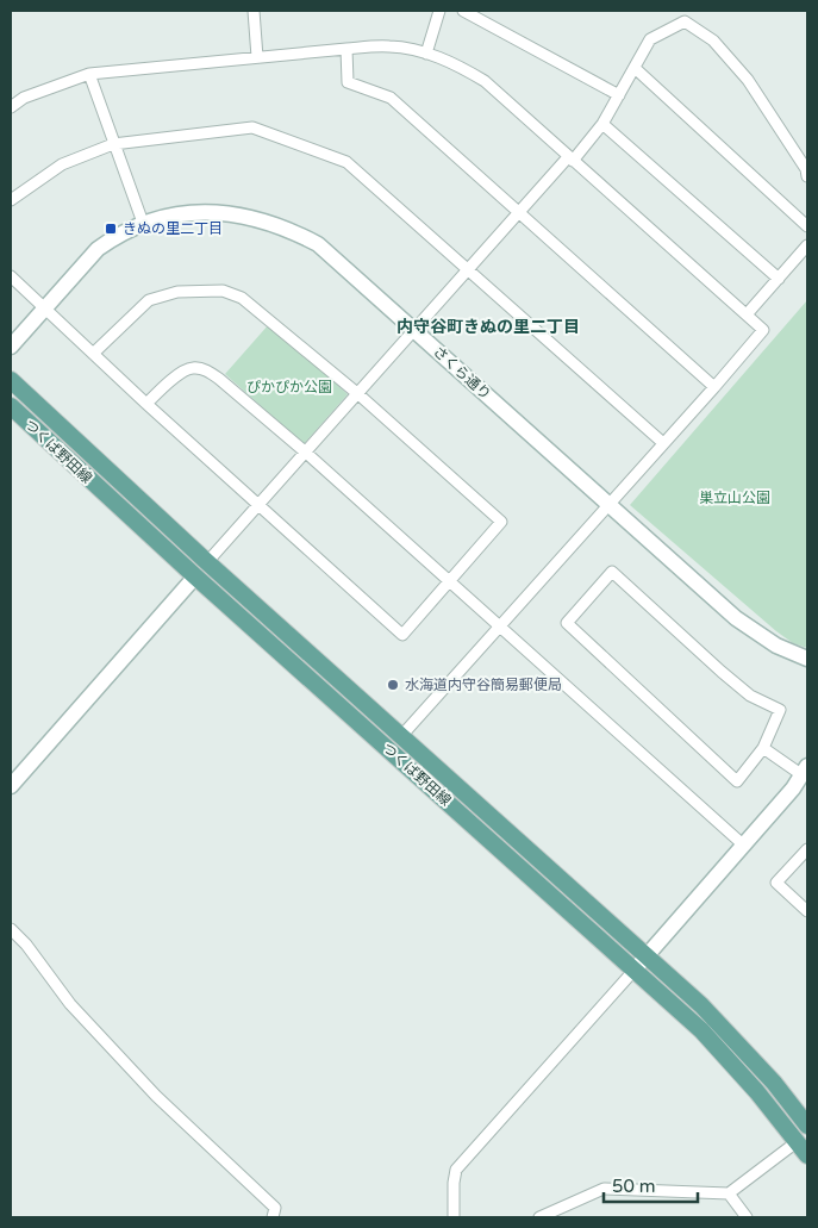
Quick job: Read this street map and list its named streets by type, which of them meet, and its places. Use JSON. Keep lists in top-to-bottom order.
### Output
{
  "streets": {
    "main road": ["つくば野田線"],
    "street": ["さくら通り"]
  },
  "districts": ["内守谷町きぬの里二丁目"],
  "parks": ["ぴかぴか公園", "巣立山公園"],
  "places": {
    "transit": ["きぬの里二丁目"],
    "other": ["水海道内守谷簡易郵便局"]
  },
  "scale_bar": "50 m"
}
